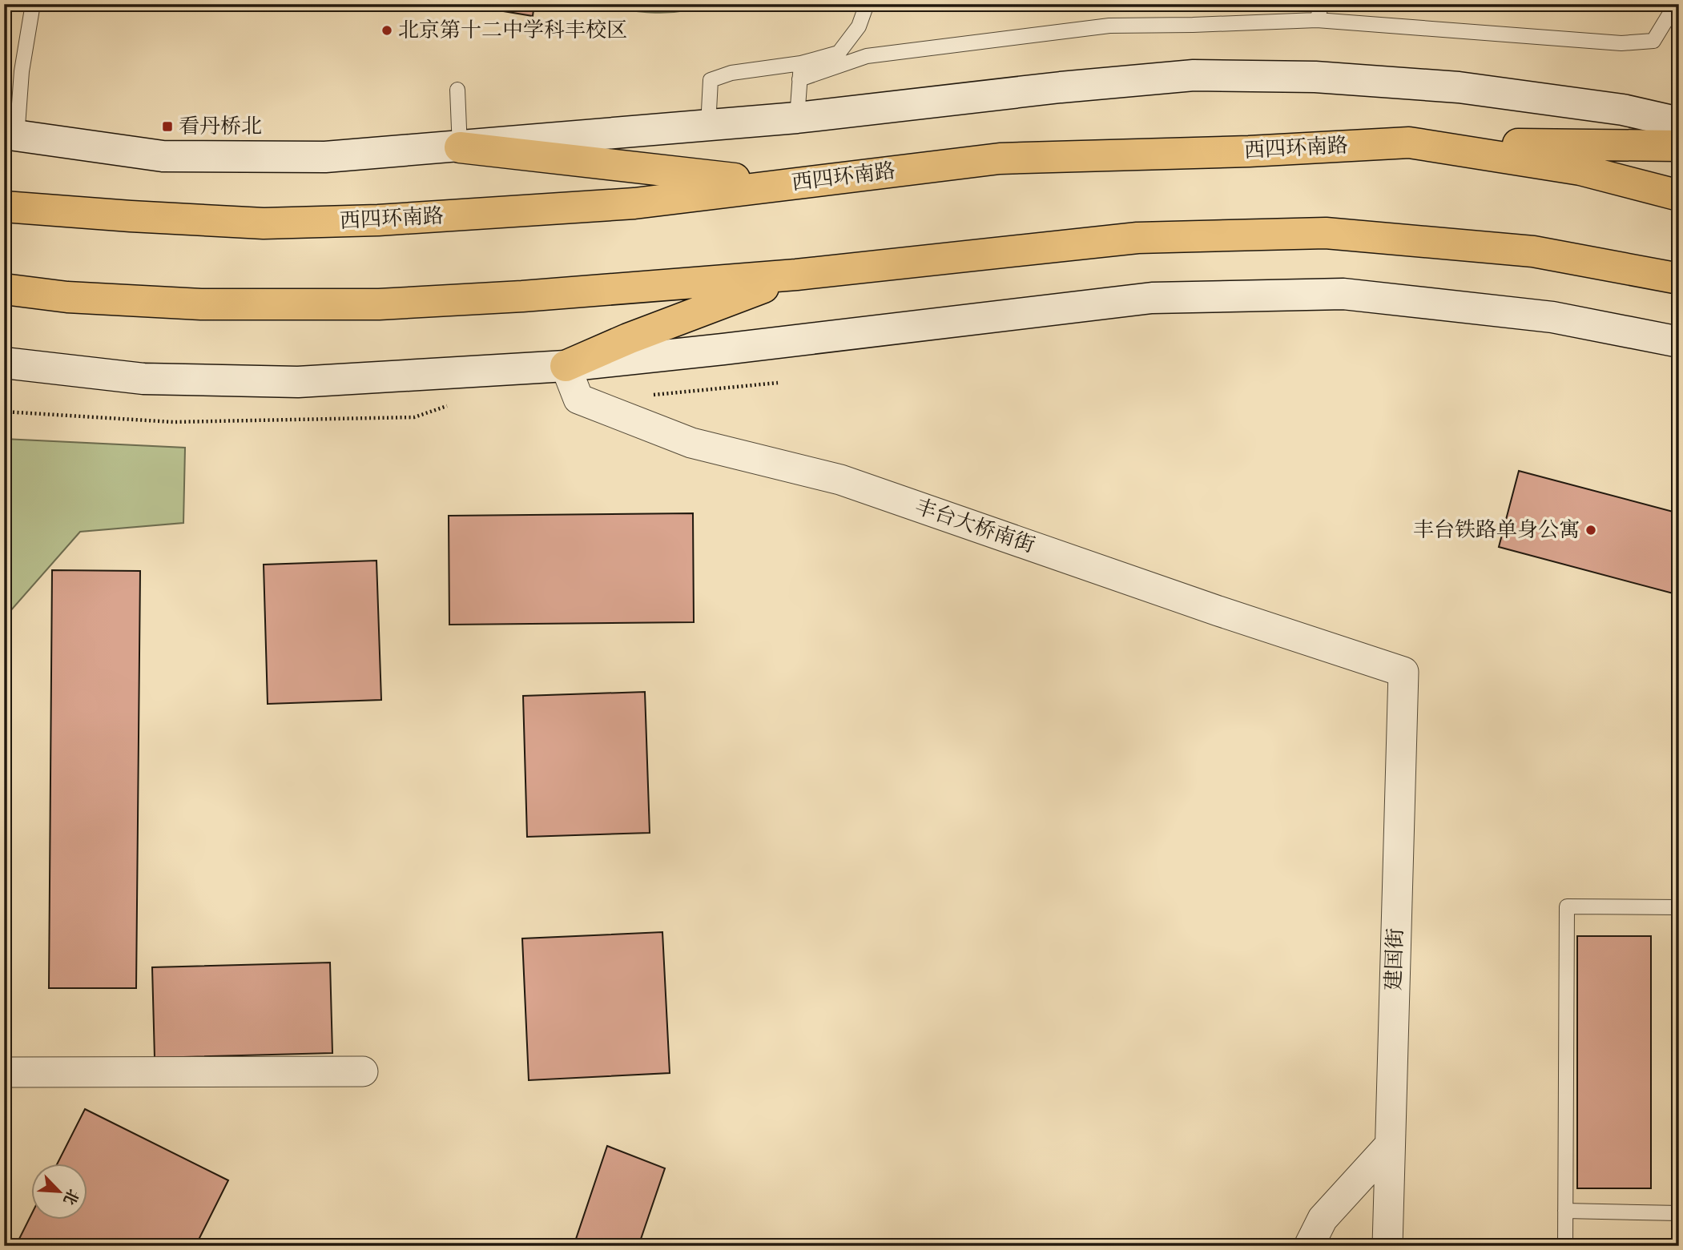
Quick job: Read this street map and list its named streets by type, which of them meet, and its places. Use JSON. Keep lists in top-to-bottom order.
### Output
{
  "streets": {
    "highway": ["西四环南路"],
    "street": ["丰台大桥南街", "建国街"]
  },
  "crossings": [
    ["丰台大桥南街", "建国街"]
  ],
  "places": {
    "other": ["北京第十二中学科丰校区", "丰台铁路单身公寓"],
    "transit": ["看丹桥北"]
  },
  "north": "bottom right"
}
